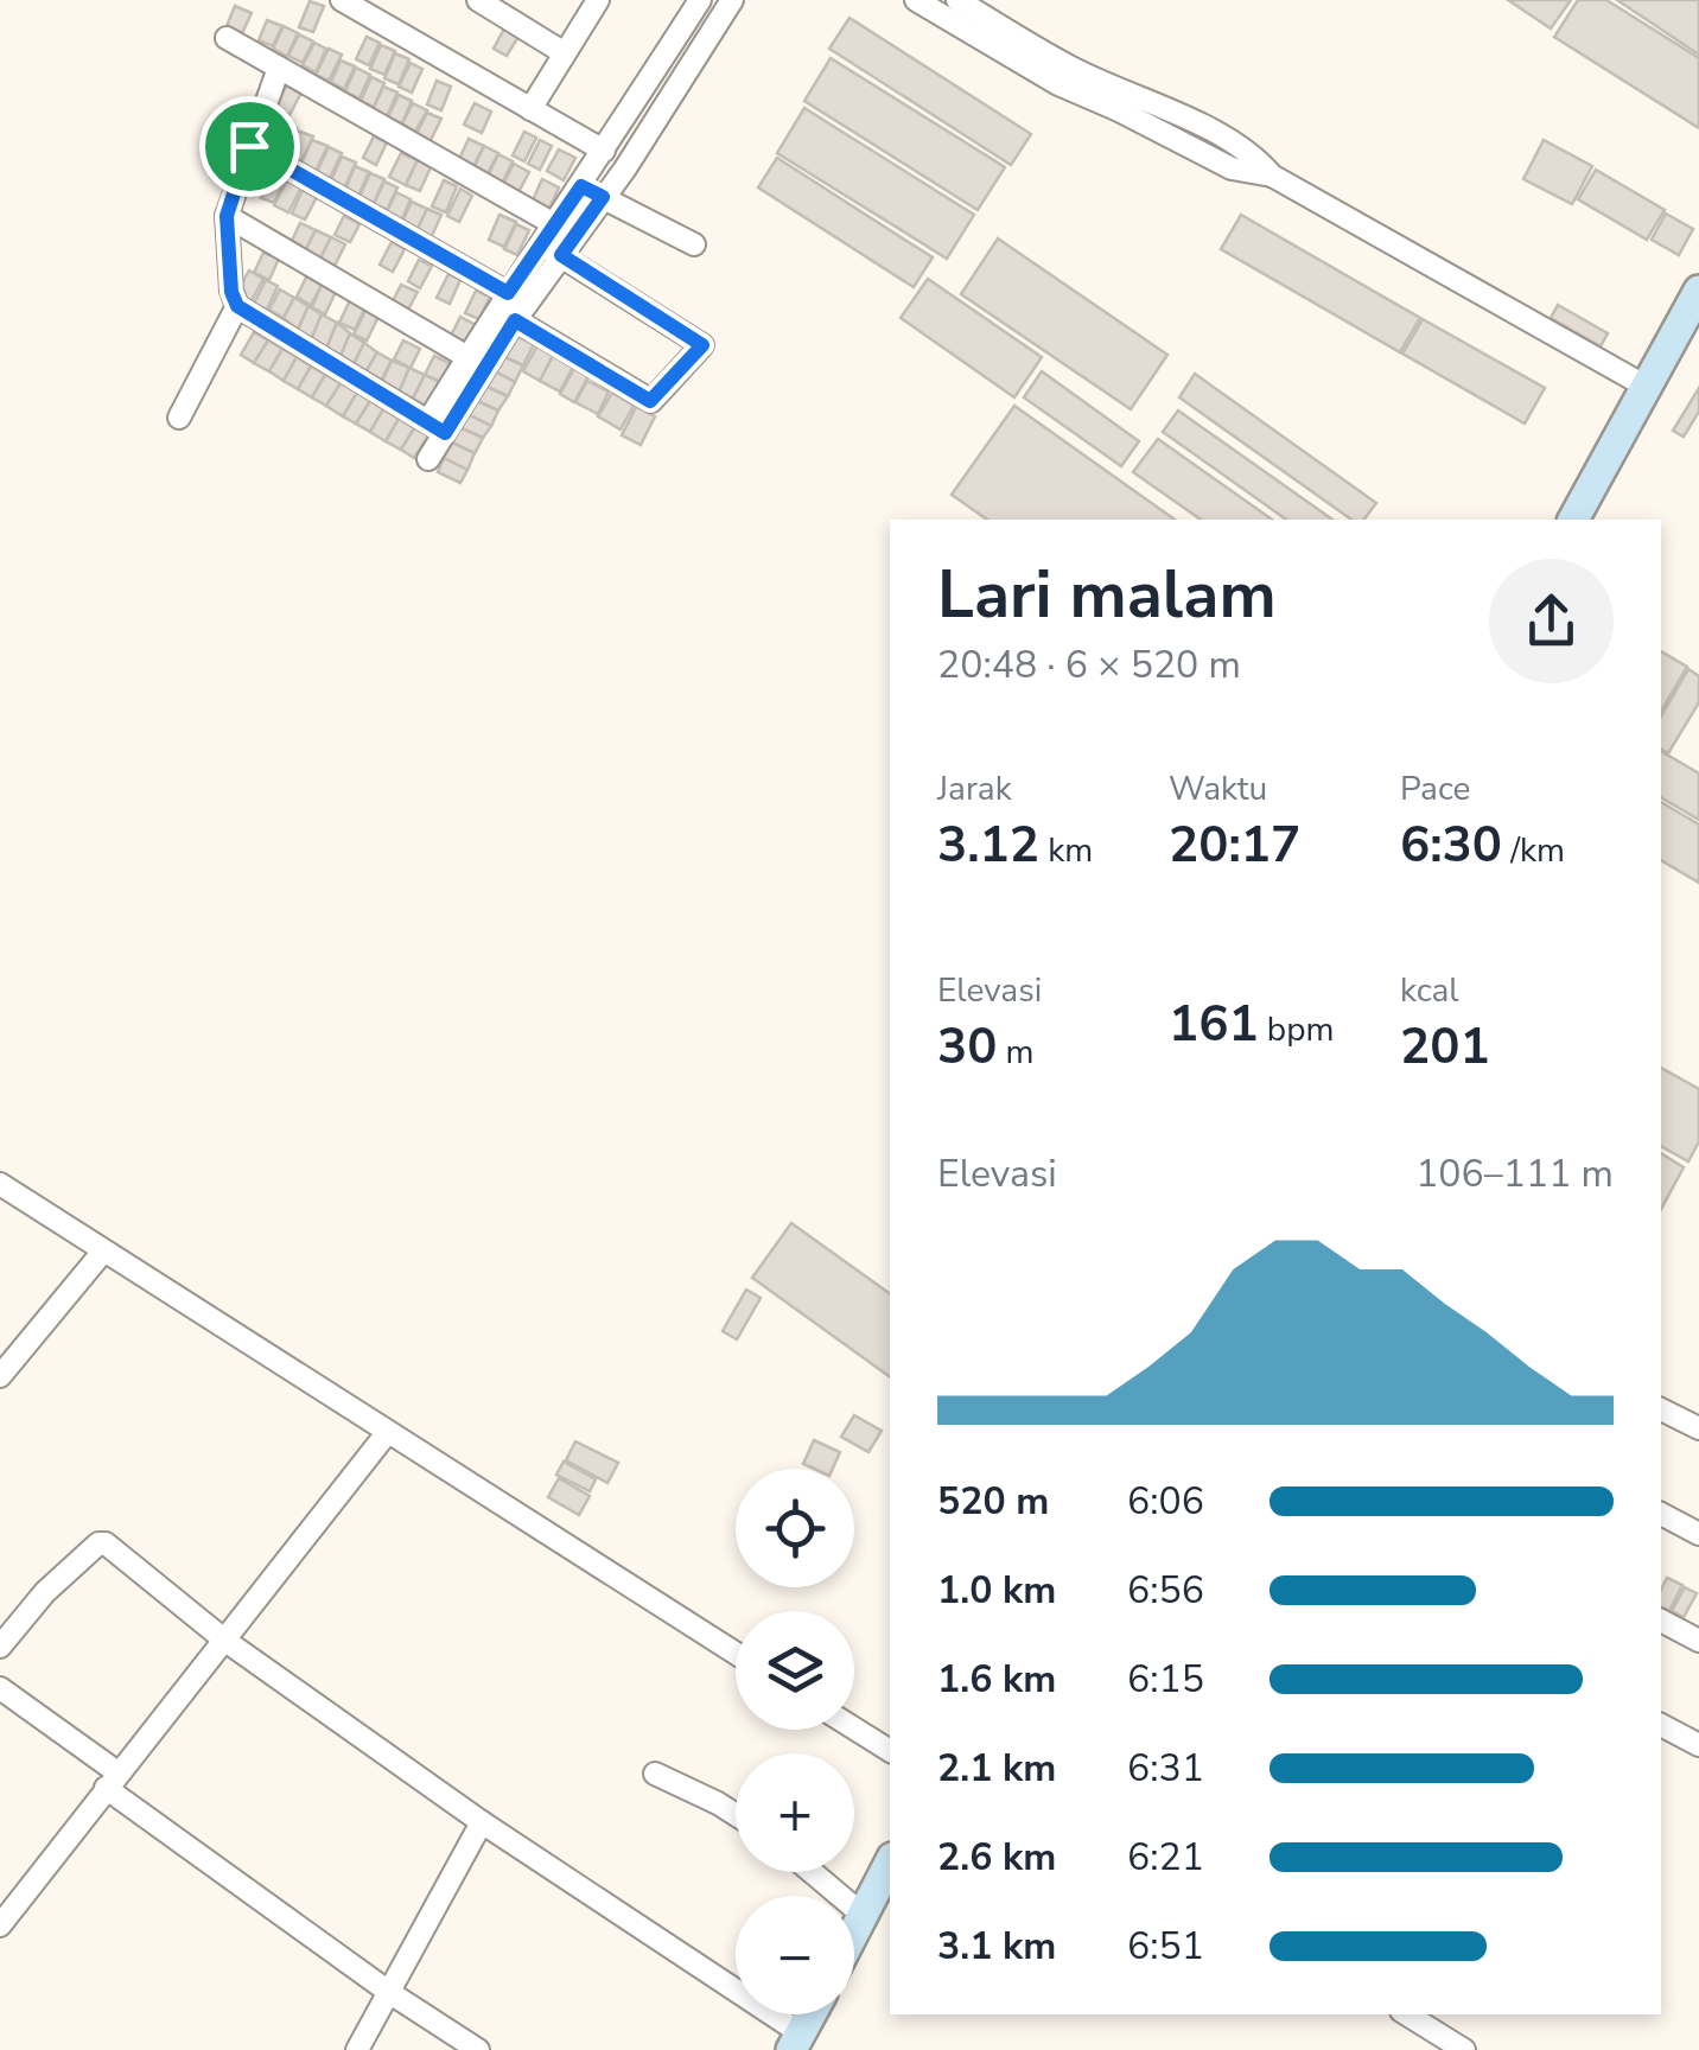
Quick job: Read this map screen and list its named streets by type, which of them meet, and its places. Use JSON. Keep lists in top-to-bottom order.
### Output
{
  "page": {
    "heading": ["Lari malam", "20:48 · 6 × 520 m"],
    "stats": [
      ["Jarak", "3.12 km"],
      ["Waktu", "20:17"],
      ["Pace", "6:30 /km"],
      ["Elevasi", "30 m"],
      ["161 bpm"],
      ["kcal", "201"]
    ],
    "chart": ["Elevasi", "106–111 m"],
    "list": [
      {
        "name": "520 m",
        "note": "6:06"
      },
      {
        "name": "1.0 km",
        "note": "6:56"
      },
      {
        "name": "1.6 km",
        "note": "6:15"
      },
      {
        "name": "2.1 km",
        "note": "6:31"
      },
      {
        "name": "2.6 km",
        "note": "6:21"
      },
      {
        "name": "3.1 km",
        "note": "6:51"
      }
    ],
    "map_buttons": ["+", "−"]
  }
}
